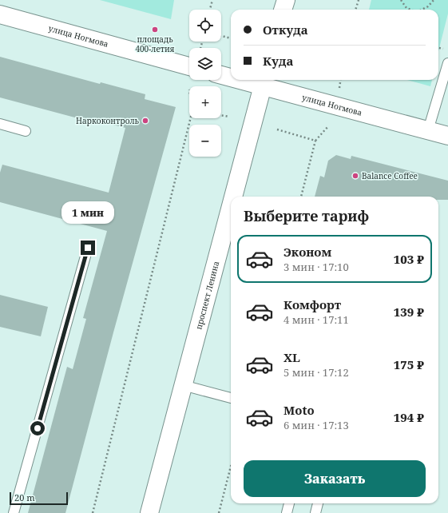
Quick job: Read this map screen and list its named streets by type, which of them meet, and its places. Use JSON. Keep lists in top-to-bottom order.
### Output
{
  "streets": {
    "main road": ["улица Ногмова", "проспект Ленина"]
  },
  "crossings": [
    ["улица Ногмова", "проспект Ленина"]
  ],
  "places": ["площадь 400-летия", "Наркоконтроль", "Balance Coffee"],
  "scale_bar": "20 m",
  "page": {
    "map_buttons": ["+", "−"],
    "banner": ["Откуда", "Куда"],
    "heading": "Выберите тариф",
    "bubble": "1 мин",
    "list": [
      {
        "name": "Эконом",
        "note": "3 мин · 17:10",
        "value": "103 ₽"
      },
      {
        "name": "Комфорт",
        "note": "4 мин · 17:11",
        "value": "139 ₽"
      },
      {
        "name": "XL",
        "note": "5 мин · 17:12",
        "value": "175 ₽"
      },
      {
        "name": "Moto",
        "note": "6 мин · 17:13",
        "value": "194 ₽"
      }
    ],
    "buttons": "Заказать",
    "scale": "20 m"
  }
}
